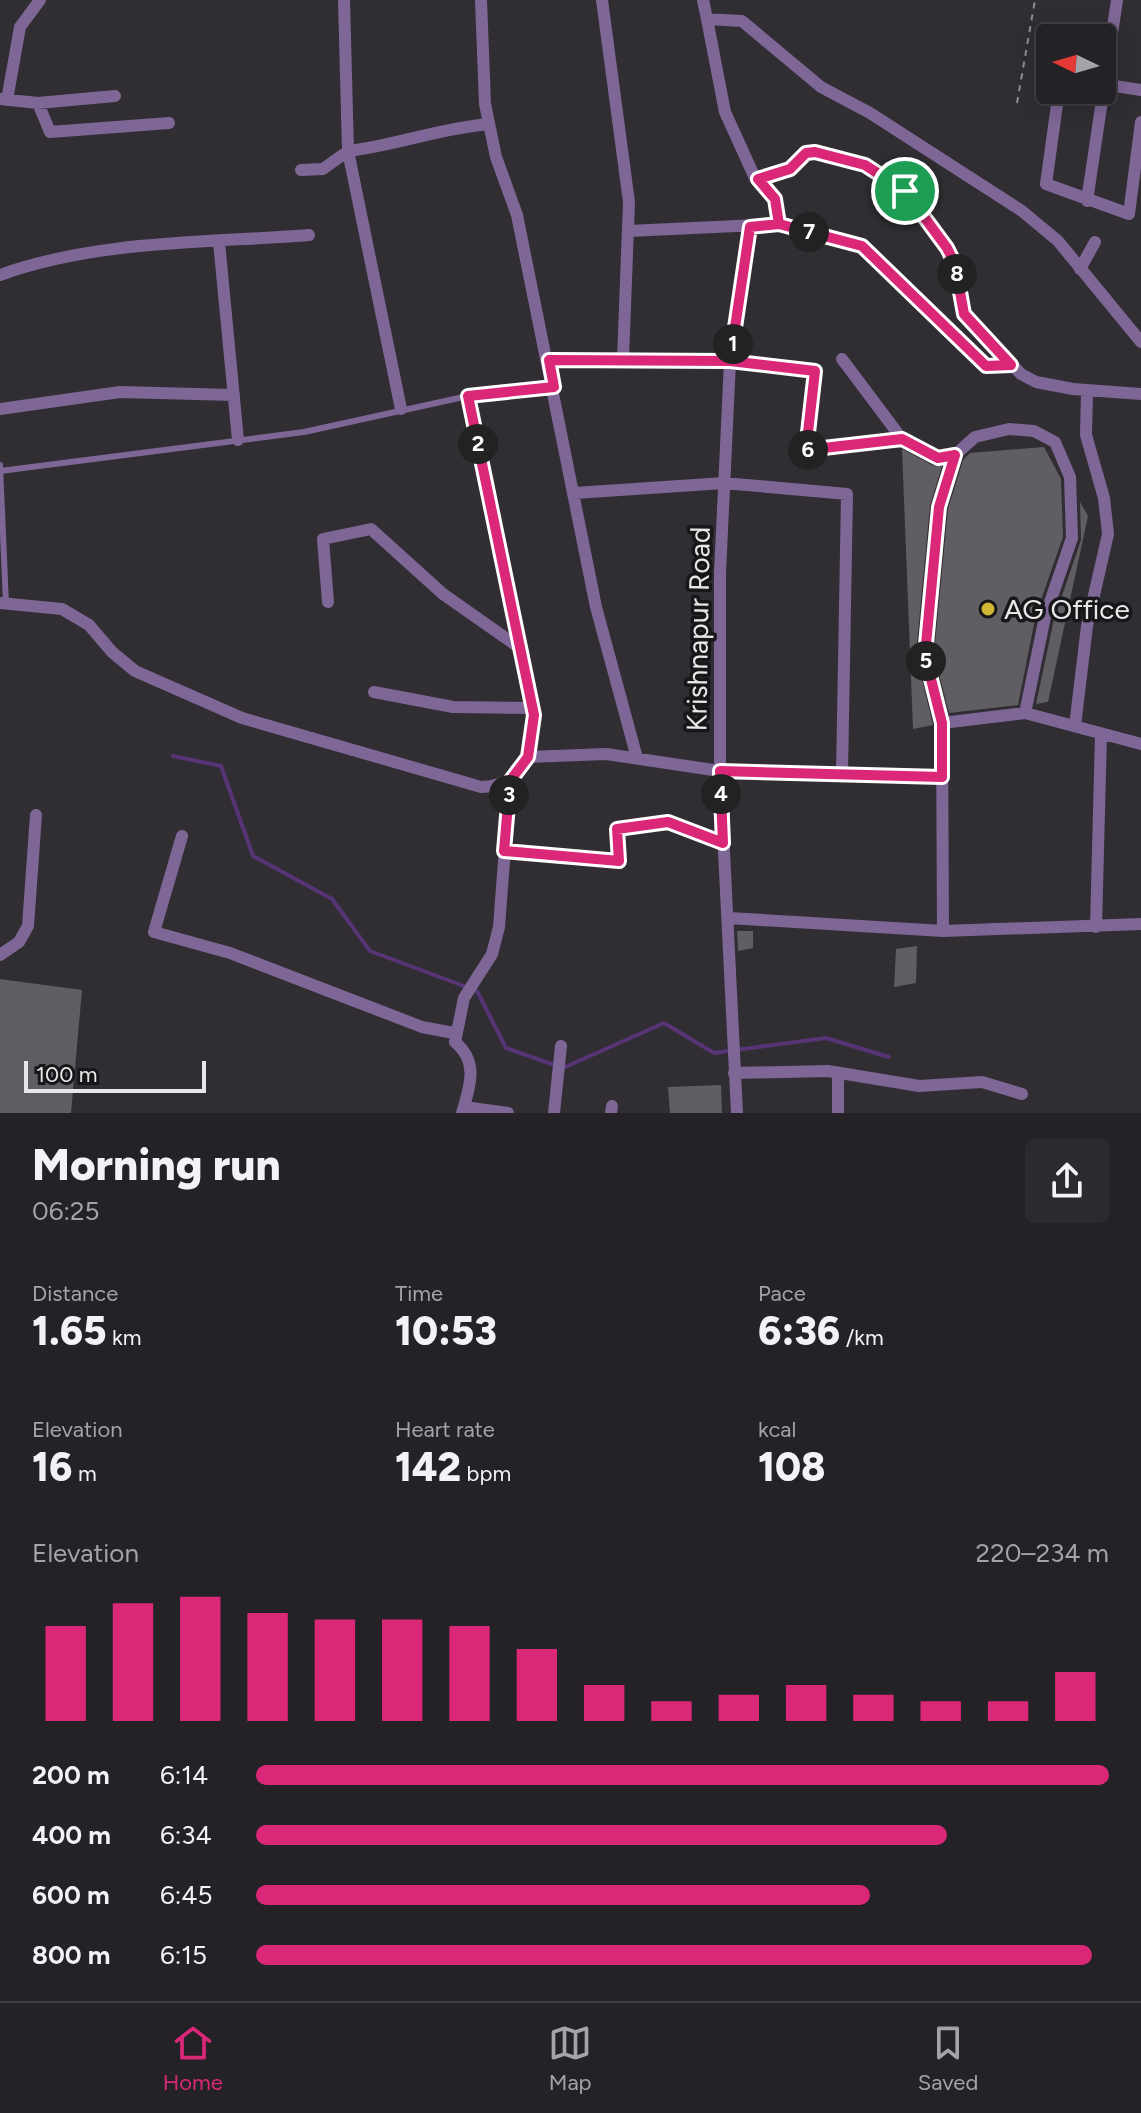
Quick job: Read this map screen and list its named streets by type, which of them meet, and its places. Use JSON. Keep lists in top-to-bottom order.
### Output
{
  "streets": {
    "street": ["Krishnapur Road"]
  },
  "places": ["AG Office"],
  "scale_bar": "100 m",
  "north": "left",
  "page": {
    "pins": [
      "7",
      "8",
      "1",
      "2",
      "6",
      "5",
      "4",
      "3"
    ],
    "scale": "100 m",
    "heading": ["Morning run", "06:25"],
    "stats": [
      ["Distance", "1.65 km"],
      ["Time", "10:53"],
      ["Pace", "6:36 /km"],
      ["Elevation", "16 m"],
      ["Heart rate", "142 bpm"],
      ["kcal", "108"]
    ],
    "chart": ["Elevation", "220–234 m"],
    "list": [
      {
        "name": "200 m",
        "note": "6:14"
      },
      {
        "name": "400 m",
        "note": "6:34"
      },
      {
        "name": "600 m",
        "note": "6:45"
      },
      {
        "name": "800 m",
        "note": "6:15"
      }
    ],
    "tabs": ["Home", "Map", "Saved"]
  }
}
